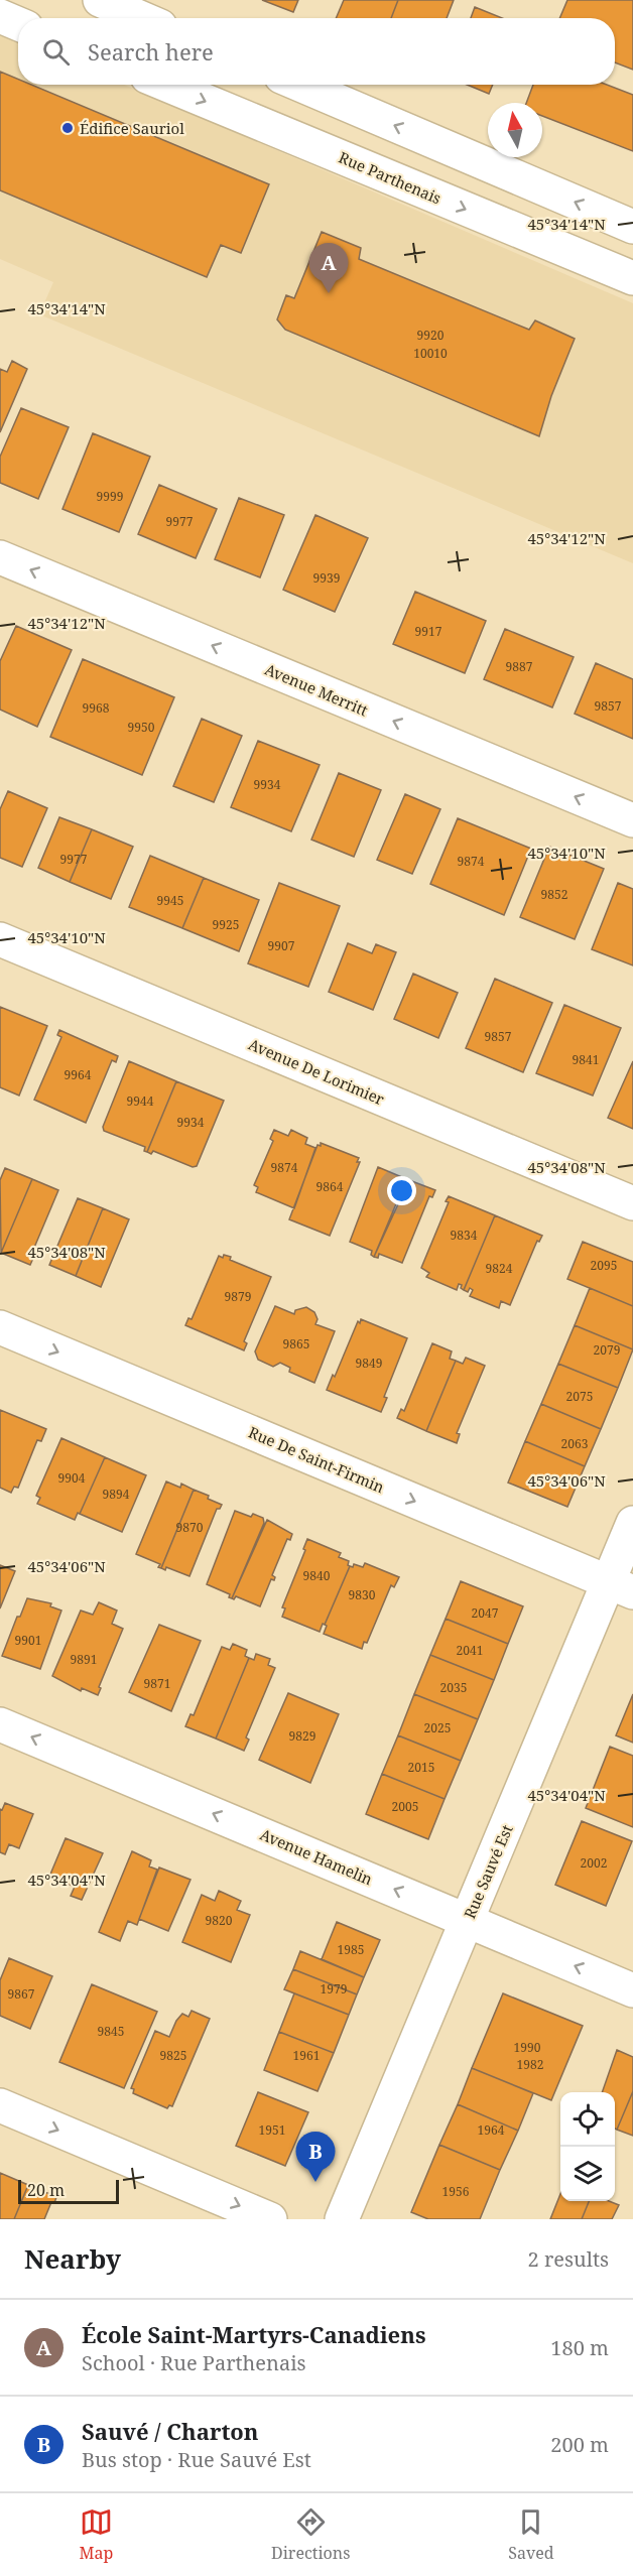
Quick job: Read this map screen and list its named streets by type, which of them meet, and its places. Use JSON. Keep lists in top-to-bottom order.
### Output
{
  "streets": {
    "street": [
      "Rue Parthenais",
      "Avenue Merritt",
      "Avenue De Lorimier",
      "Rue De Saint-Firmin",
      "Avenue Hamelin",
      "Rue Sauvé Est"
    ]
  },
  "crossings": [
    ["Rue De Saint-Firmin", "Rue Sauvé Est"],
    ["Avenue Hamelin", "Rue Sauvé Est"]
  ],
  "one_way": ["Avenue Merritt", "Rue De Saint-Firmin", "Avenue Hamelin"],
  "places": ["Édifice Sauriol"],
  "house_numbers": [
    "9920",
    "10010",
    "9999",
    "9977",
    "9939",
    "9917",
    "9887",
    "9857",
    "9968",
    "9950",
    "9934",
    "9977",
    "9874",
    "9852",
    "9945",
    "9925",
    "9907",
    "9857",
    "9841",
    "9964",
    "9944",
    "9934",
    "9874",
    "9864",
    "9834",
    "2095",
    "9824",
    "9879",
    "9865",
    "2079",
    "9849",
    "2075",
    "2063",
    "9904",
    "9894",
    "9870",
    "9840",
    "9830",
    "2047",
    "9901",
    "2041",
    "9891",
    "9871",
    "2035",
    "2025",
    "9829",
    "2015",
    "2005",
    "2002",
    "9820",
    "1985",
    "1979",
    "9867",
    "9845",
    "1990",
    "9825",
    "1961",
    "1982",
    "1951",
    "1964",
    "1956"
  ],
  "scale_bar": "20 m",
  "north": "top",
  "page": {
    "search": "Search here",
    "pins": ["A", "B"],
    "scale": "20 m",
    "heading": ["Nearby", "2 results"],
    "list": [
      {
        "mark": "A",
        "name": "École Saint-Martyrs-Canadiens",
        "note": "School · Rue Parthenais",
        "value": "180 m"
      },
      {
        "mark": "B",
        "name": "Sauvé / Charton",
        "note": "Bus stop · Rue Sauvé Est",
        "value": "200 m"
      }
    ],
    "nav": ["Map", "Directions", "Saved"]
  },
  "coordinates": [
    "45°34'14\"N",
    "45°34'12\"N",
    "45°34'10\"N",
    "45°34'08\"N",
    "45°34'06\"N",
    "45°34'04\"N"
  ]
}
